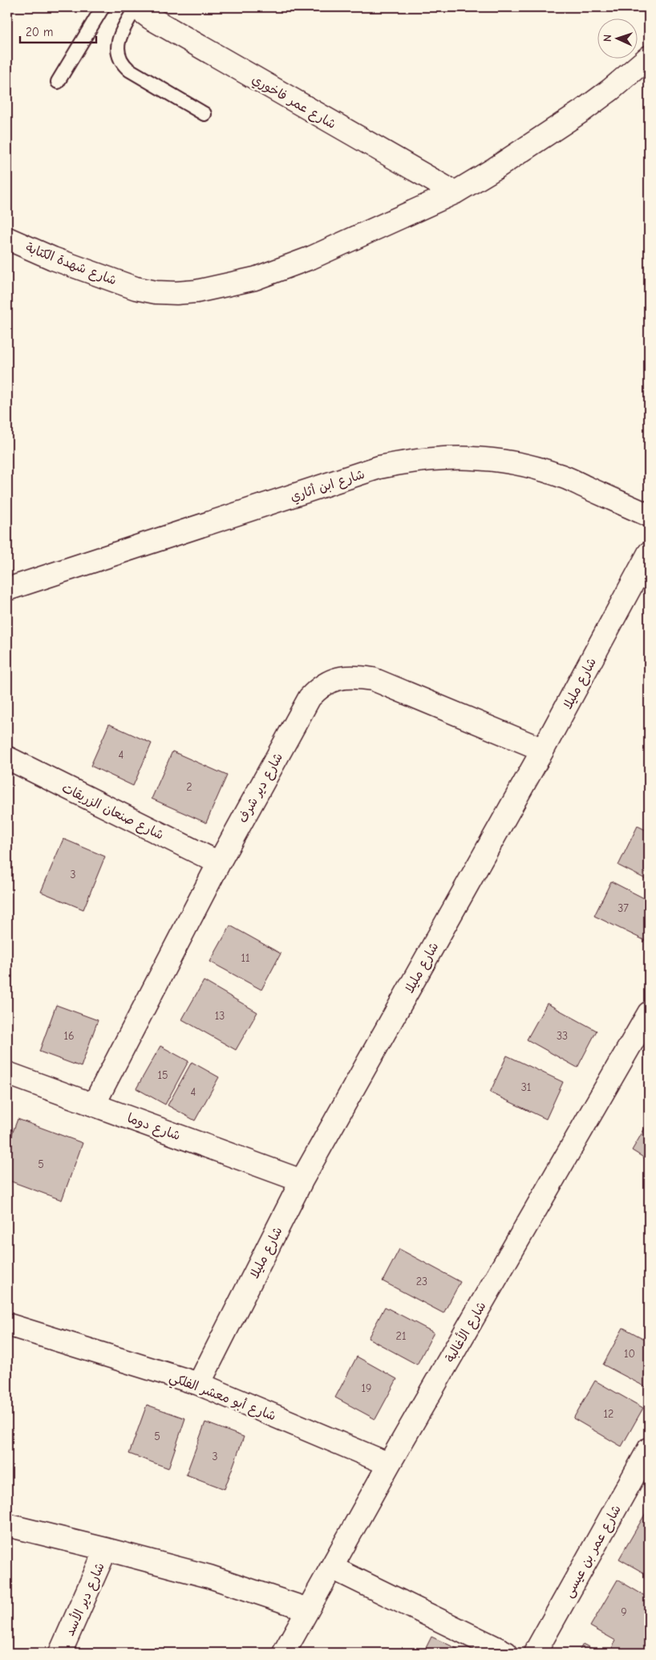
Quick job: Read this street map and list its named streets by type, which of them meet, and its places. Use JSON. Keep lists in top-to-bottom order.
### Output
{
  "streets": {
    "street": [
      "شارع عمر فاخوري",
      "شارع شهدة الكتابة",
      "شارع ابن أثاري",
      "شارع مليلا",
      "شارع دير شرف",
      "شارع صنعان الزريقات",
      "شارع دوما",
      "شارع الأغالبة",
      "شارع أبو معشر الفلكي",
      "شارع عمر بن عيسى",
      "شارع دير الأسد"
    ]
  },
  "crossings": [
    ["شارع عمر فاخوري", "شارع شهدة الكتابة"],
    ["شارع مليلا", "شارع دير شرف"],
    ["شارع مليلا", "شارع دوما"],
    ["شارع مليلا", "شارع أبو معشر الفلكي"],
    ["شارع دير شرف", "شارع صنعان الزريقات"],
    ["شارع دير شرف", "شارع دوما"],
    ["شارع الأغالبة", "شارع أبو معشر الفلكي"]
  ],
  "house_numbers": [
    "4",
    "2",
    "3",
    "37",
    "11",
    "13",
    "16",
    "33",
    "15",
    "31",
    "4",
    "5",
    "23",
    "21",
    "10",
    "19",
    "12",
    "5",
    "3",
    "9"
  ],
  "scale_bar": "20 m",
  "north": "left"
}
